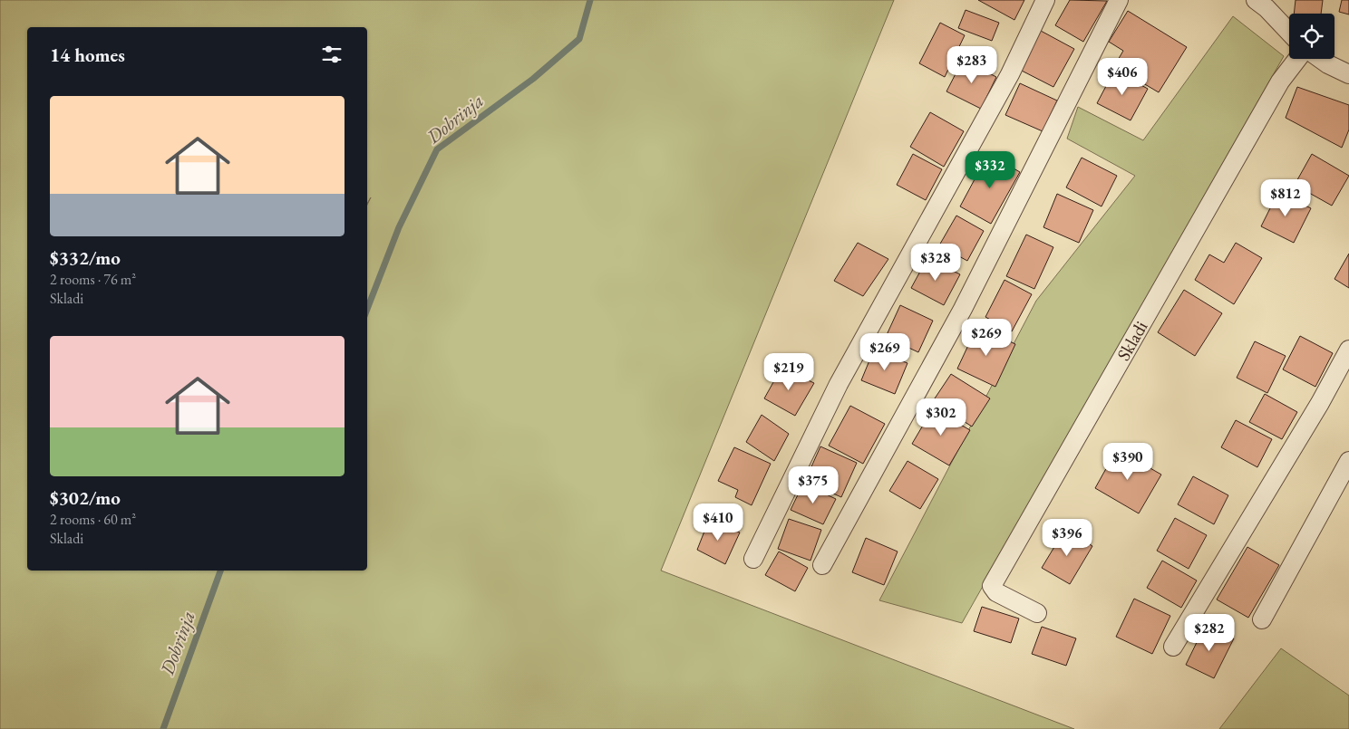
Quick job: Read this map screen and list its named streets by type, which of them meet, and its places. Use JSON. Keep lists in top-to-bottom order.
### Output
{
  "streets": {
    "street": ["Skladi"]
  },
  "water": ["Dobrinja"],
  "page": {
    "heading": "14 homes",
    "price": [
      "$283",
      "$406",
      "$332",
      "$812",
      "$328",
      "$269",
      "$269",
      "$219",
      "$302",
      "$390",
      "$375",
      "$410",
      "$396",
      "$282"
    ],
    "list": [
      {
        "name": "$332/mo",
        "note": "2 rooms · 76 m² · Skladi"
      },
      {
        "name": "$302/mo",
        "note": "2 rooms · 60 m² · Skladi"
      }
    ]
  }
}
